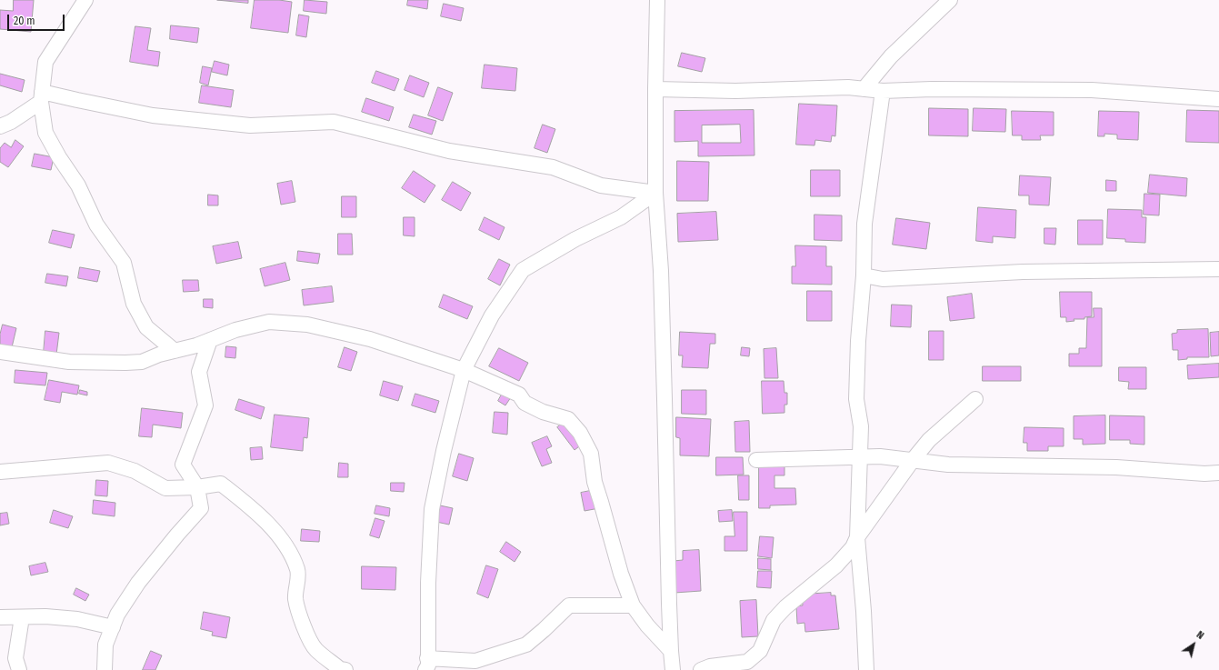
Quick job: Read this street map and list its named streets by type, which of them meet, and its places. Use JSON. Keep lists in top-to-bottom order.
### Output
{
  "scale_bar": "20 m",
  "north": "top right"
}
